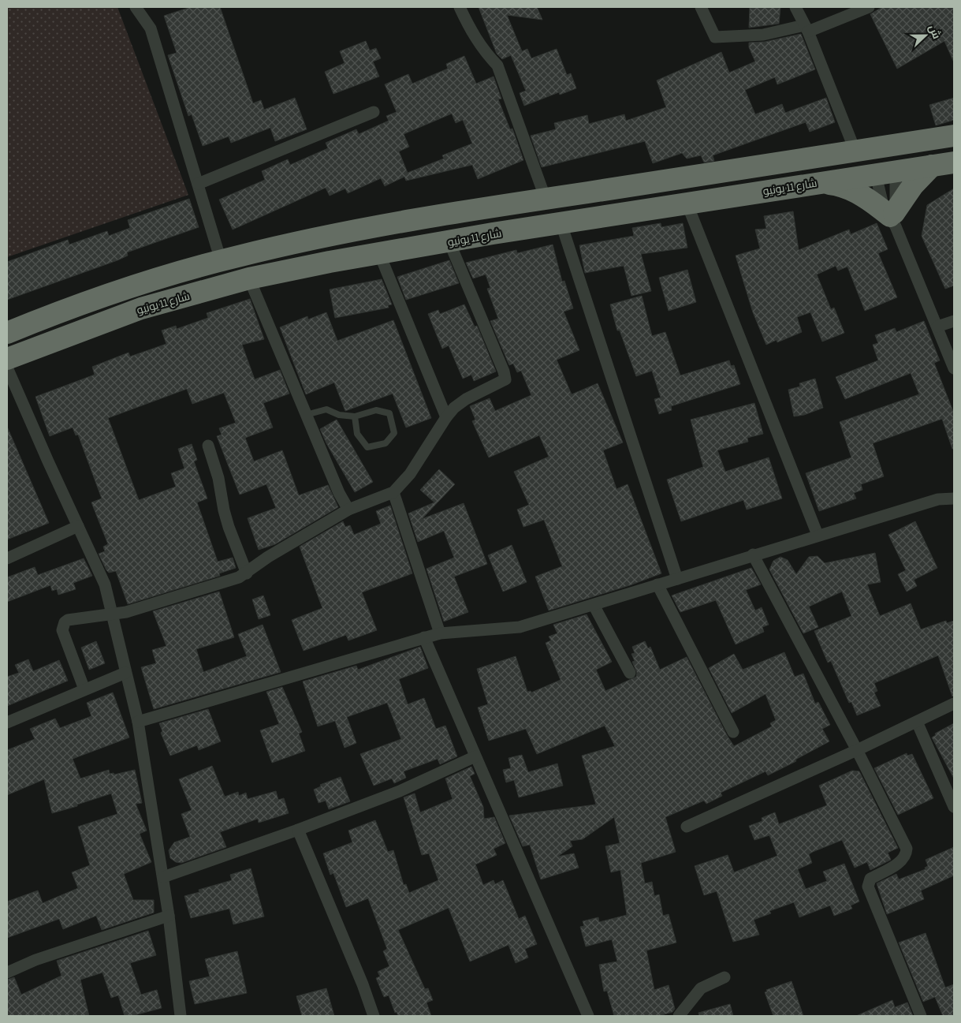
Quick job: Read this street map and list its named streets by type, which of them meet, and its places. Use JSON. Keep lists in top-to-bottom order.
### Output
{
  "streets": {
    "highway": ["شارع 11 يونيو"]
  },
  "north": "right"
}
